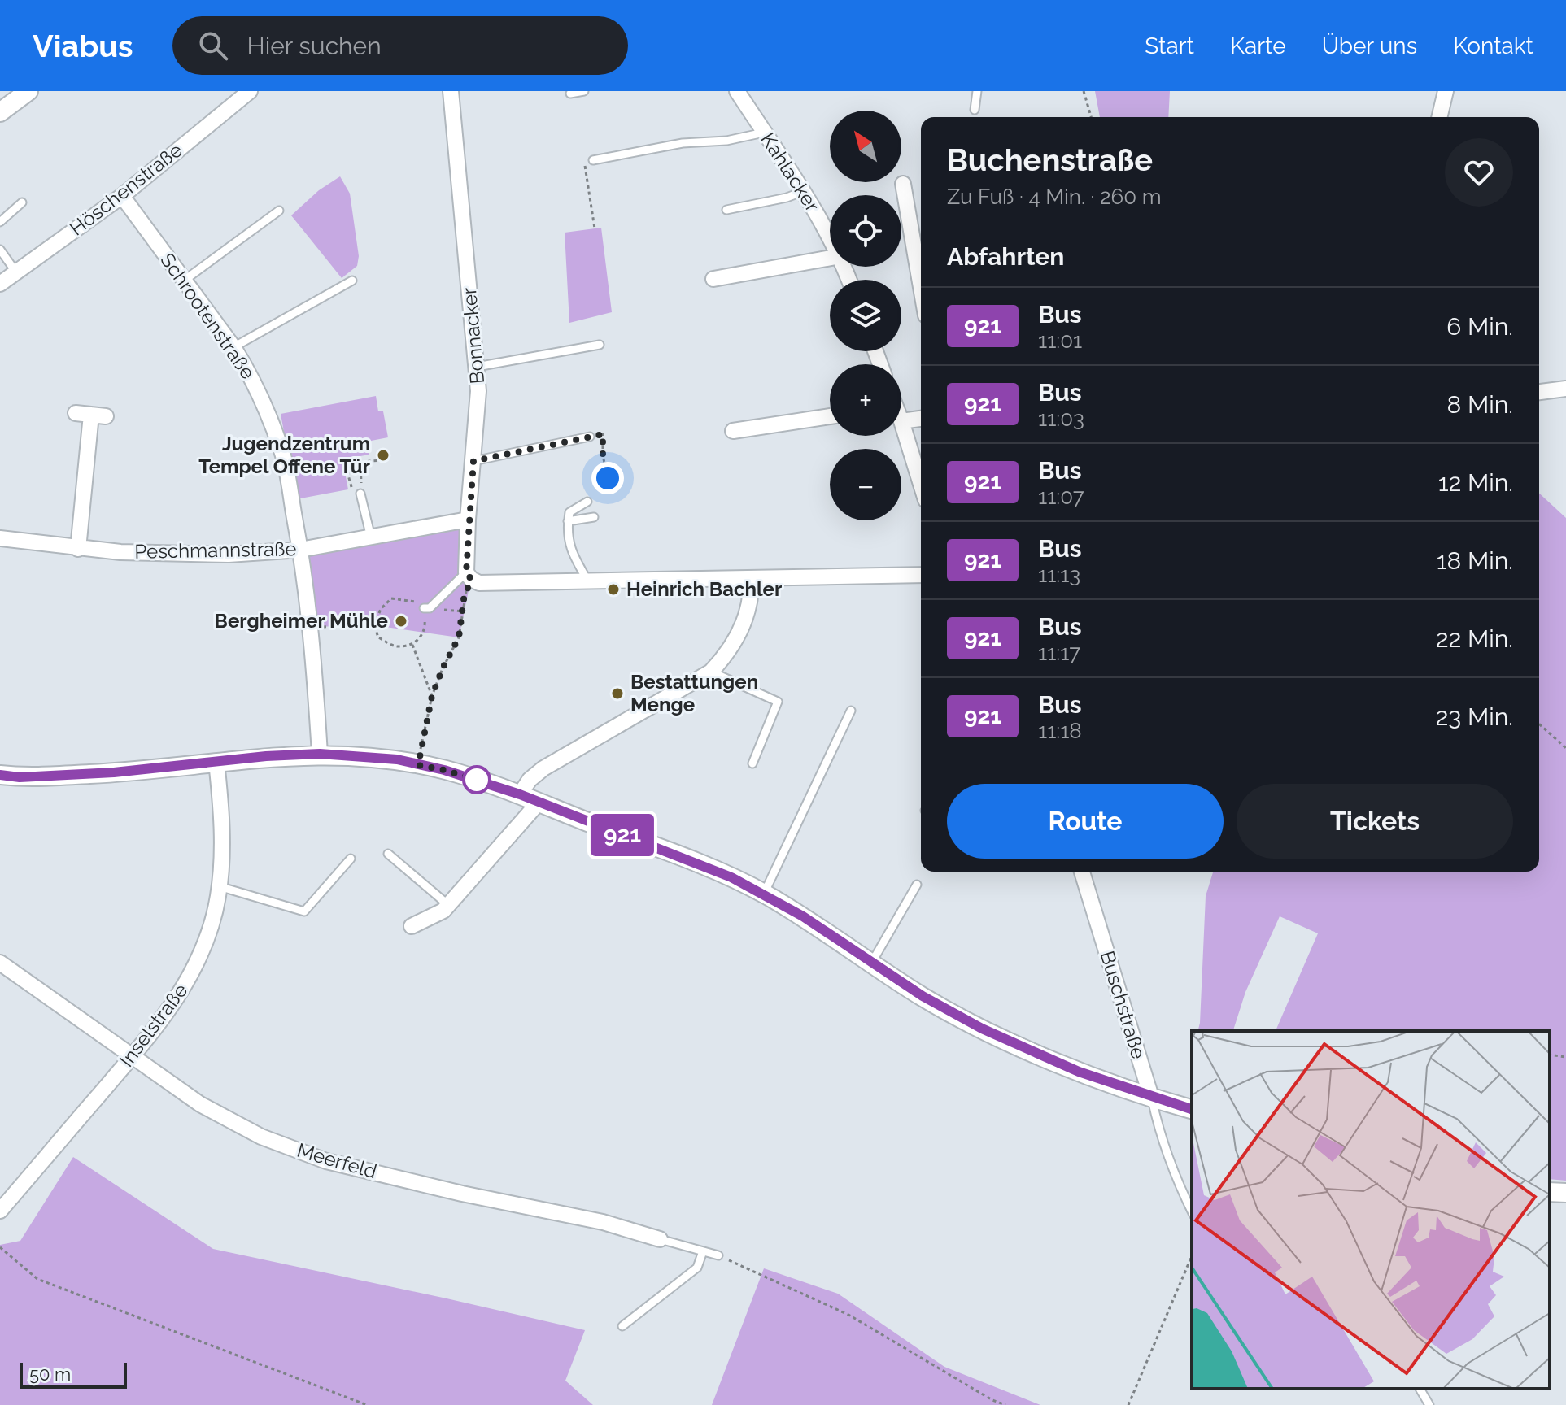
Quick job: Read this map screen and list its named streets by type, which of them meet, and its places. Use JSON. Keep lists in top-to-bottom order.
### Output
{
  "streets": {
    "street": [
      "Kahlacker",
      "Höschenstraße",
      "Schrootenstraße",
      "Bonnacker",
      "Peschmannstraße",
      "Buschstraße",
      "Inselstraße",
      "Meerfeld"
    ]
  },
  "crossings": [
    ["Höschenstraße", "Schrootenstraße"],
    ["Schrootenstraße", "Peschmannstraße"],
    ["Bonnacker", "Peschmannstraße"],
    ["Inselstraße", "Meerfeld"]
  ],
  "places": [
    "Jugendzentrum Tempel Offene Tür",
    "Heinrich Bachler",
    "Bergheimer Mühle",
    "Bestattungen Menge"
  ],
  "lines": ["bus line 921"],
  "scale_bar": "50 m",
  "north": "top left",
  "page": {
    "header": "Viabus",
    "search": "Hier suchen",
    "nav": [
      "Start",
      "Karte",
      "Über uns",
      "Kontakt"
    ],
    "on_map": "921",
    "map_buttons": ["+", "−"],
    "heading": [
      ["Buchenstraße", "Zu Fuß · 4 Min. · 260 m"],
      "Abfahrten"
    ],
    "list": [
      {
        "mark": "921",
        "name": "Bus",
        "note": "11:01",
        "value": "6 Min."
      },
      {
        "mark": "921",
        "name": "Bus",
        "note": "11:03",
        "value": "8 Min."
      },
      {
        "mark": "921",
        "name": "Bus",
        "note": "11:07",
        "value": "12 Min."
      },
      {
        "mark": "921",
        "name": "Bus",
        "note": "11:13",
        "value": "18 Min."
      },
      {
        "mark": "921",
        "name": "Bus",
        "note": "11:17",
        "value": "22 Min."
      },
      {
        "mark": "921",
        "name": "Bus",
        "note": "11:18",
        "value": "23 Min."
      }
    ],
    "buttons": ["Route", "Tickets"],
    "scale": "50 m"
  }
}
